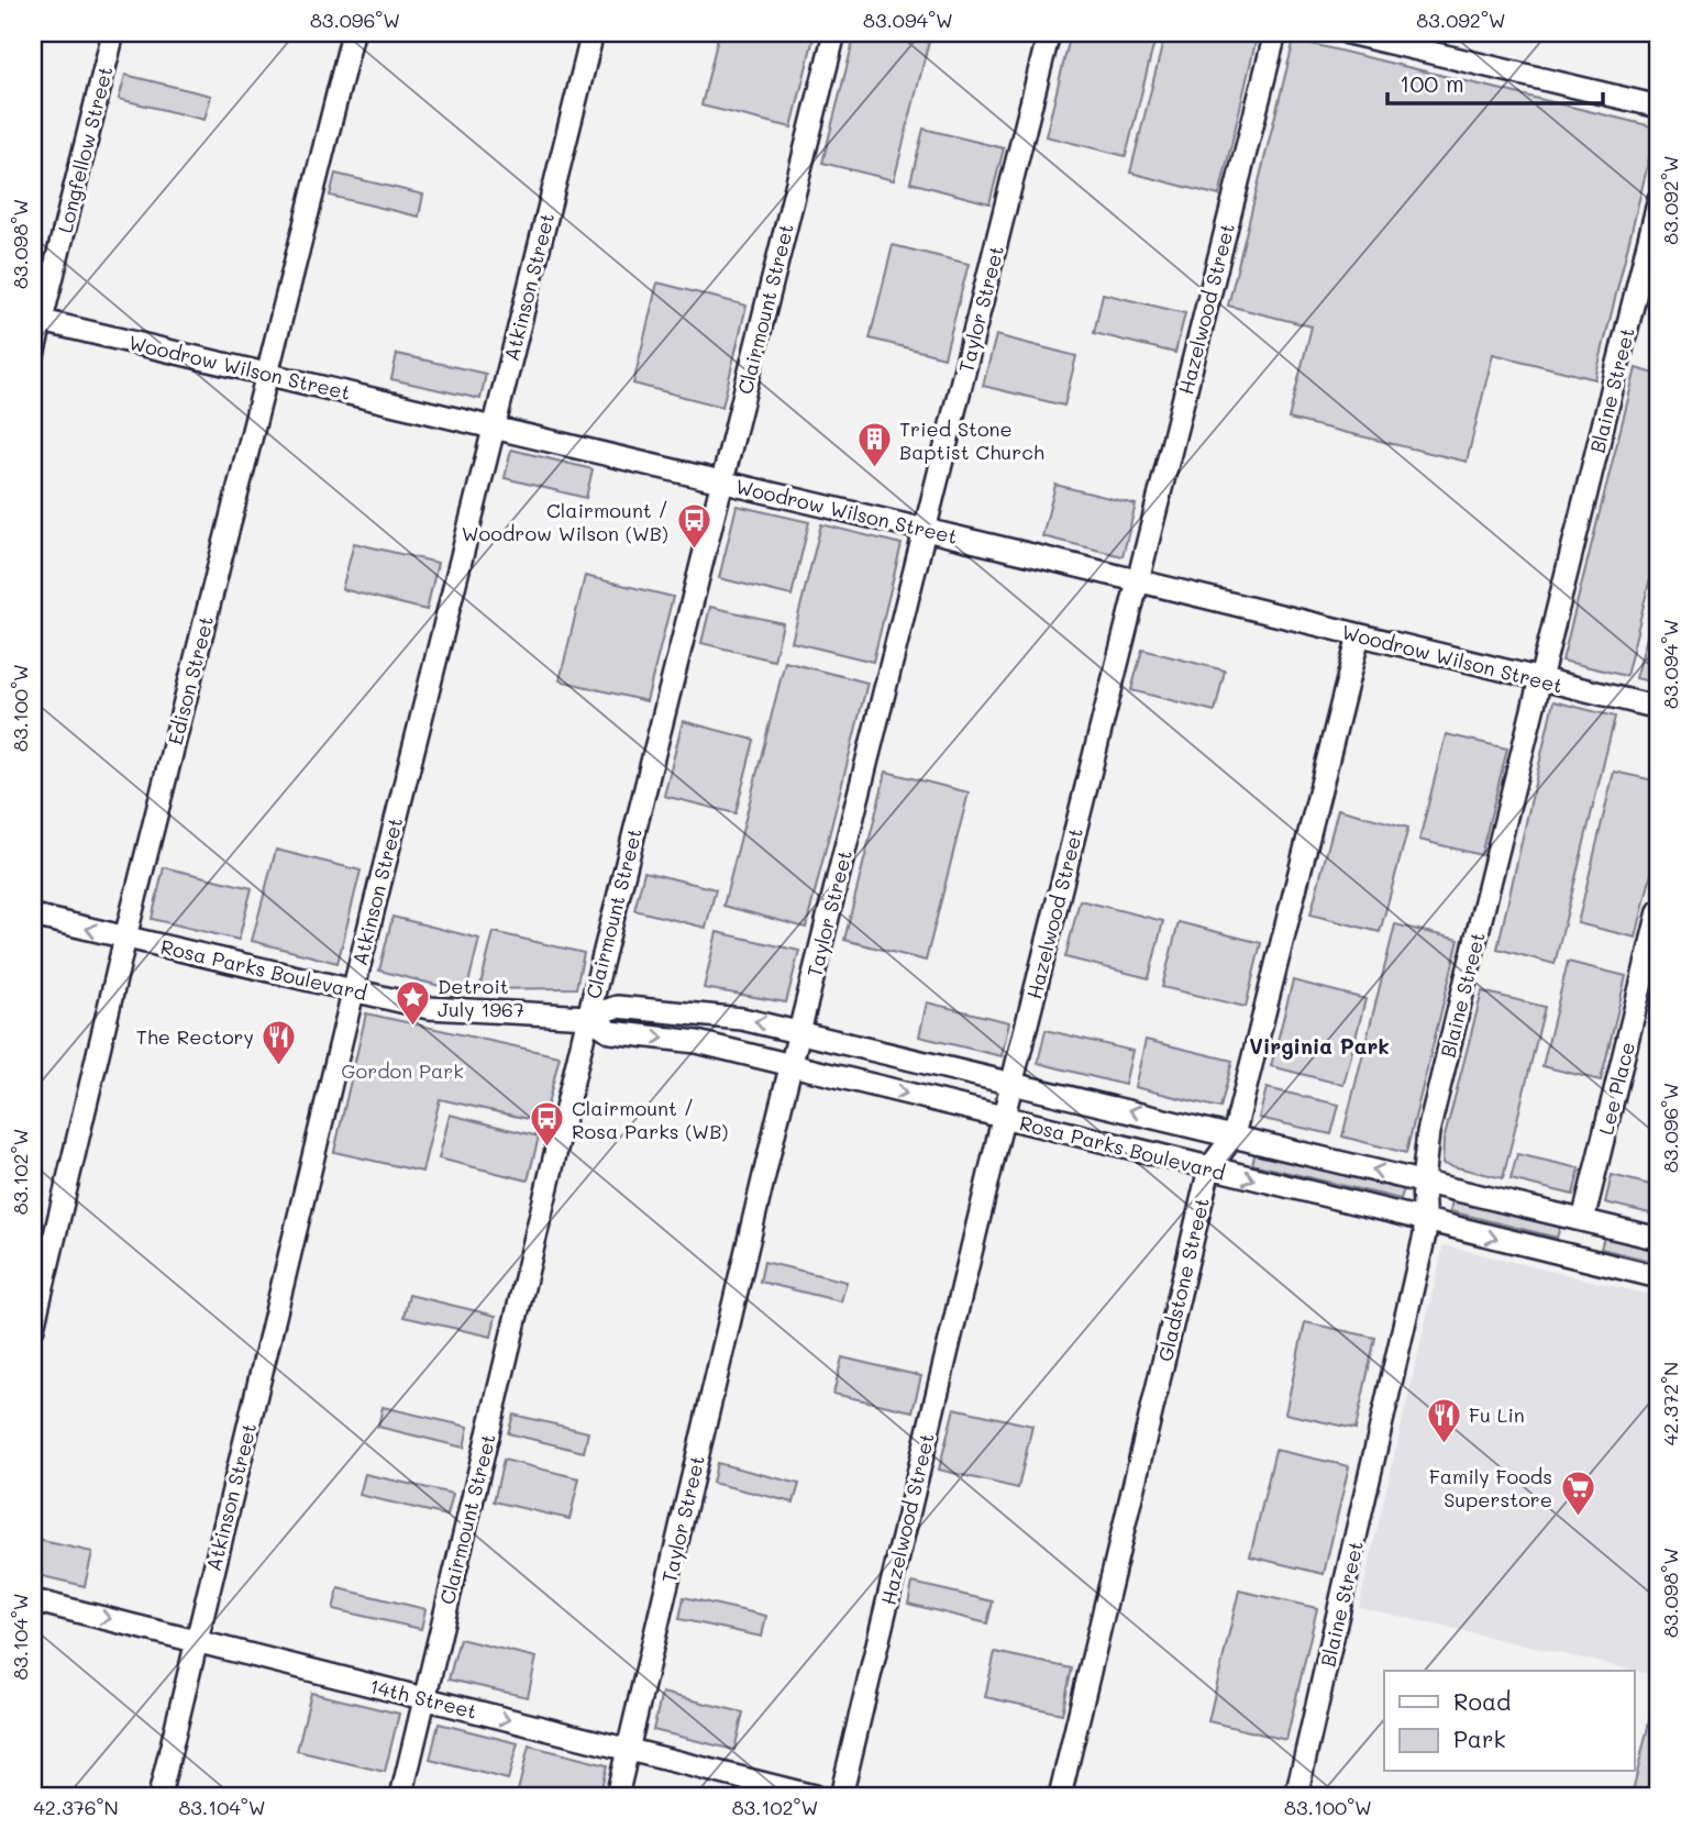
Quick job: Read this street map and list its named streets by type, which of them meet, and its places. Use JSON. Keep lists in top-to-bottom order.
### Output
{
  "streets": {
    "street": [
      "Longfellow Street",
      "Atkinson Street",
      "Clairmount Street",
      "Taylor Street",
      "Hazelwood Street",
      "Woodrow Wilson Street",
      "Blaine Street",
      "Edison Street",
      "Rosa Parks Boulevard",
      "Lee Place",
      "Gladstone Street",
      "14th Street"
    ]
  },
  "crossings": [
    ["Longfellow Street", "Woodrow Wilson Street"],
    ["Atkinson Street", "Woodrow Wilson Street"],
    ["Atkinson Street", "Rosa Parks Boulevard"],
    ["Atkinson Street", "14th Street"],
    ["Clairmount Street", "Woodrow Wilson Street"],
    ["Clairmount Street", "Rosa Parks Boulevard"],
    ["Clairmount Street", "14th Street"],
    ["Taylor Street", "Woodrow Wilson Street"],
    ["Taylor Street", "Rosa Parks Boulevard"],
    ["Taylor Street", "14th Street"],
    ["Hazelwood Street", "Woodrow Wilson Street"],
    ["Hazelwood Street", "Rosa Parks Boulevard"],
    ["Woodrow Wilson Street", "Blaine Street"],
    ["Woodrow Wilson Street", "Edison Street"],
    ["Woodrow Wilson Street", "Gladstone Street"],
    ["Blaine Street", "Rosa Parks Boulevard"],
    ["Edison Street", "Rosa Parks Boulevard"],
    ["Rosa Parks Boulevard", "Lee Place"],
    ["Rosa Parks Boulevard", "Gladstone Street"]
  ],
  "one_way": ["14th Street"],
  "districts": ["Virginia Park"],
  "parks": ["Gordon Park"],
  "places": {
    "building": ["Tried Stone Baptist Church"],
    "bus stop": ["Clairmount / Woodrow Wilson (WB)", "Clairmount / Rosa Parks (WB)"],
    "place": ["Detroit July 1967"],
    "restaurant": ["The Rectory", "Fu Lin"],
    "supermarket": ["Family Foods Superstore"]
  },
  "legend": ["Road", "Park"],
  "scale_bar": "100 m",
  "coordinates": [
    "83.096°W",
    "83.094°W",
    "83.092°W",
    "83.098°W",
    "83.100°W",
    "83.102°W",
    "42.372°N",
    "83.104°W",
    "42.376°N"
  ]
}
